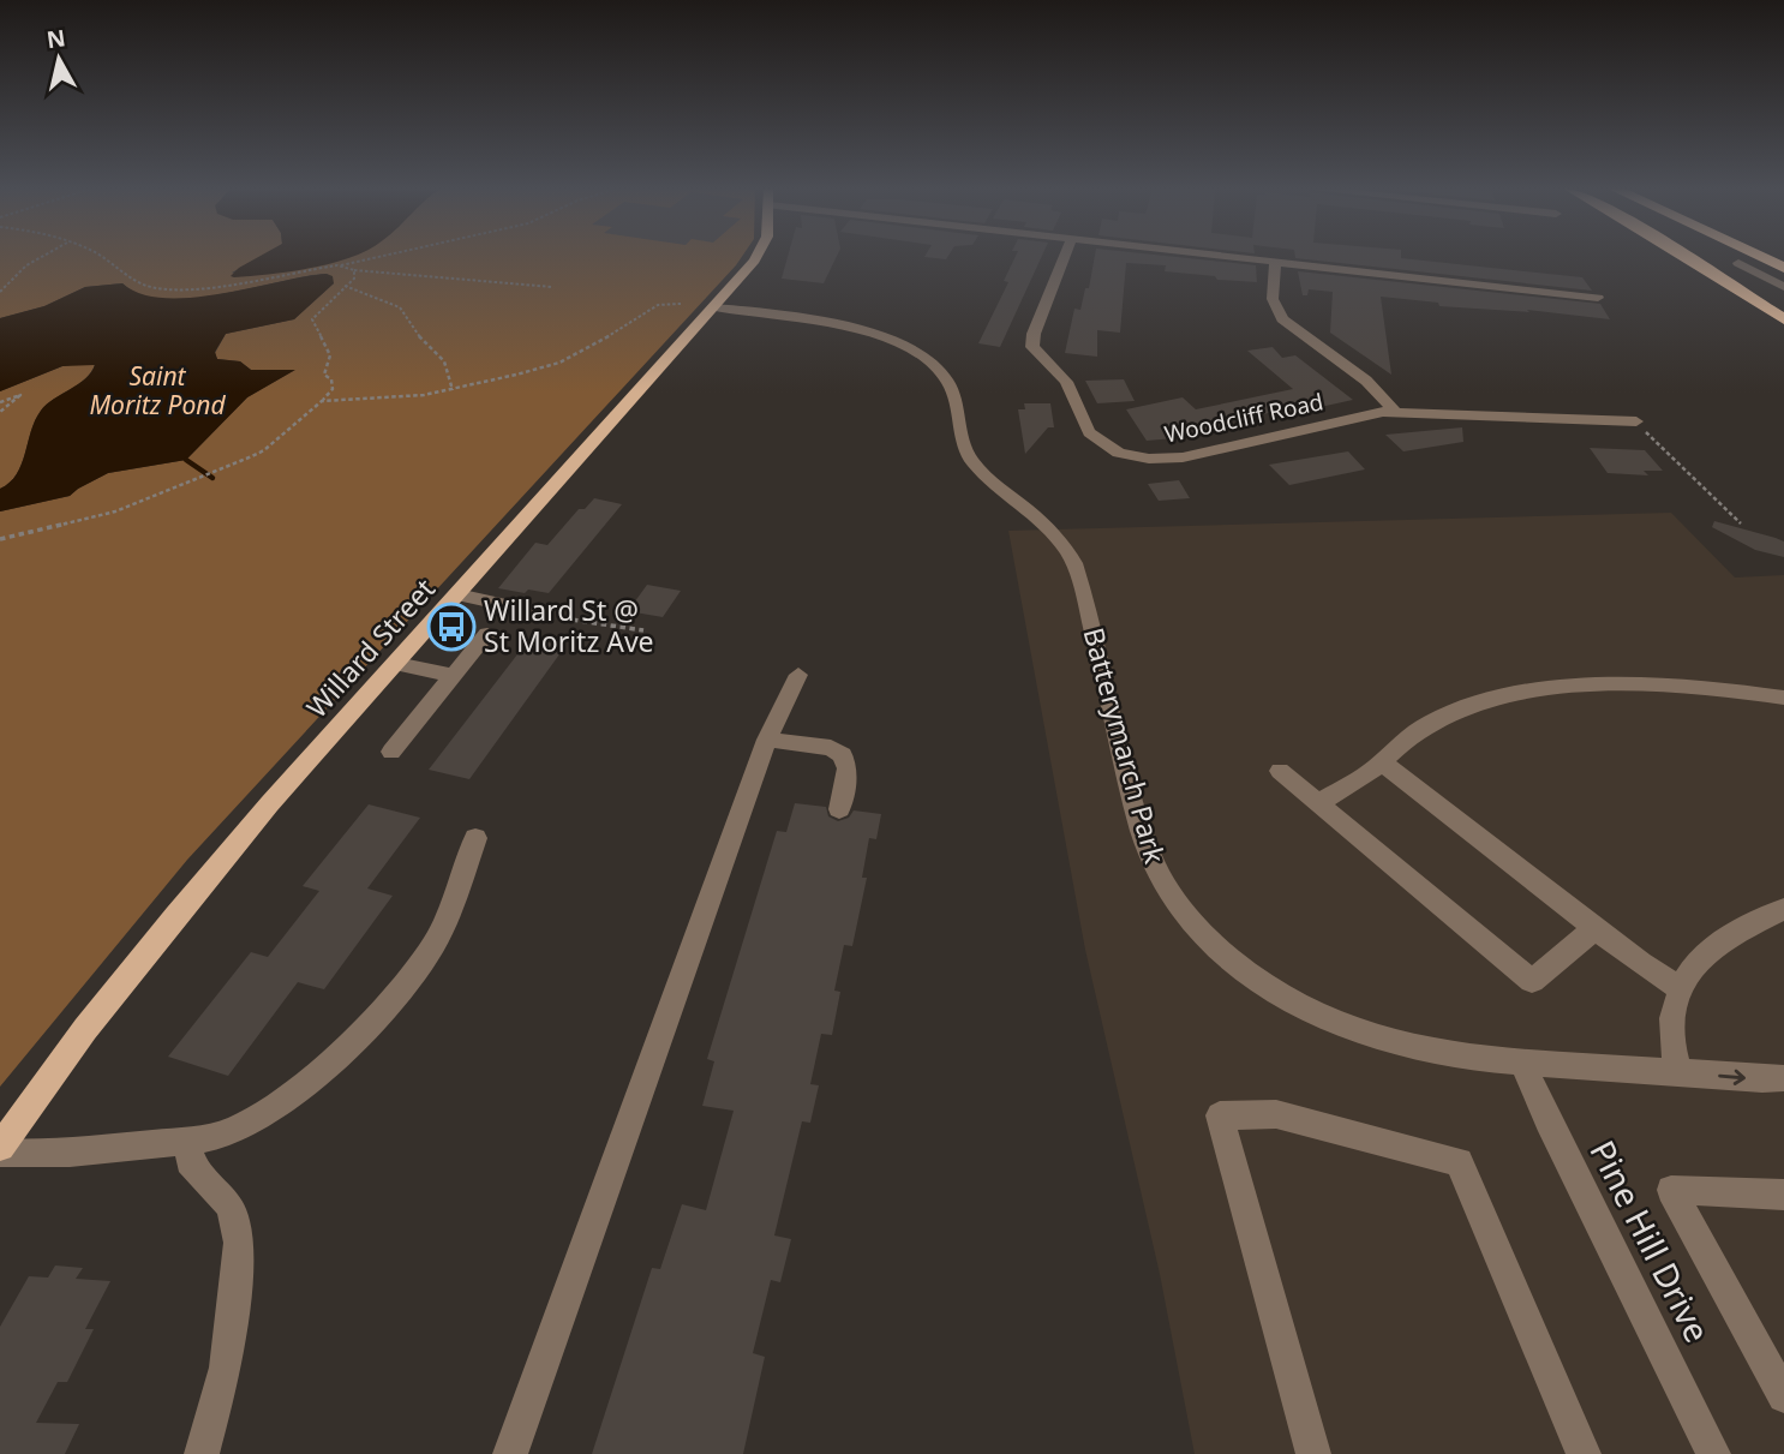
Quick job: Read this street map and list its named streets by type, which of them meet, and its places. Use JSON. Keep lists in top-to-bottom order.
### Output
{
  "streets": {
    "main road": ["Willard Street"],
    "street": ["Woodcliff Road", "Batterymarch Park", "Pine Hill Drive"]
  },
  "crossings": [
    ["Willard Street", "Batterymarch Park"],
    ["Batterymarch Park", "Pine Hill Drive"]
  ],
  "water": ["Saint Moritz Pond"],
  "places": {
    "bus stop": ["Willard St @ St Moritz Ave"]
  },
  "north": "top"
}
